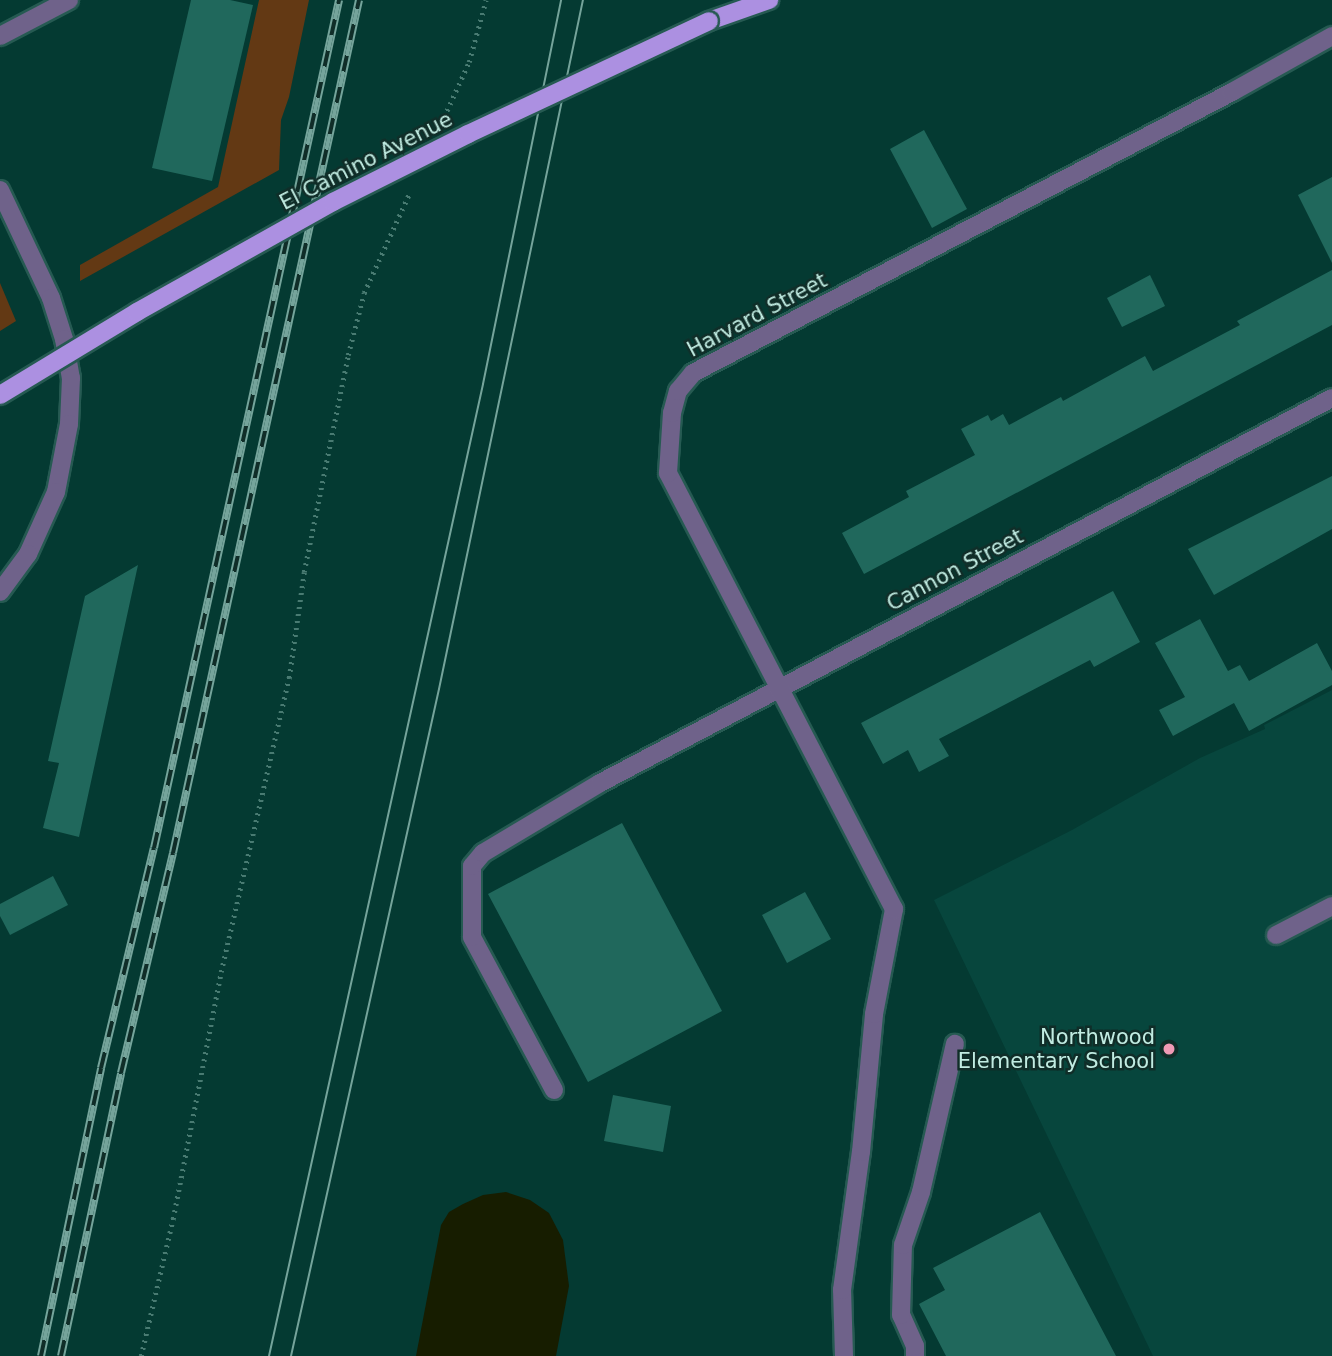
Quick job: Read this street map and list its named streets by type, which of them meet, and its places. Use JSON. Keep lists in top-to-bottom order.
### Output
{
  "streets": {
    "main road": ["El Camino Avenue"],
    "street": ["Harvard Street", "Cannon Street"]
  },
  "crossings": [
    ["Harvard Street", "Cannon Street"]
  ],
  "places": ["Northwood Elementary School"]
}
